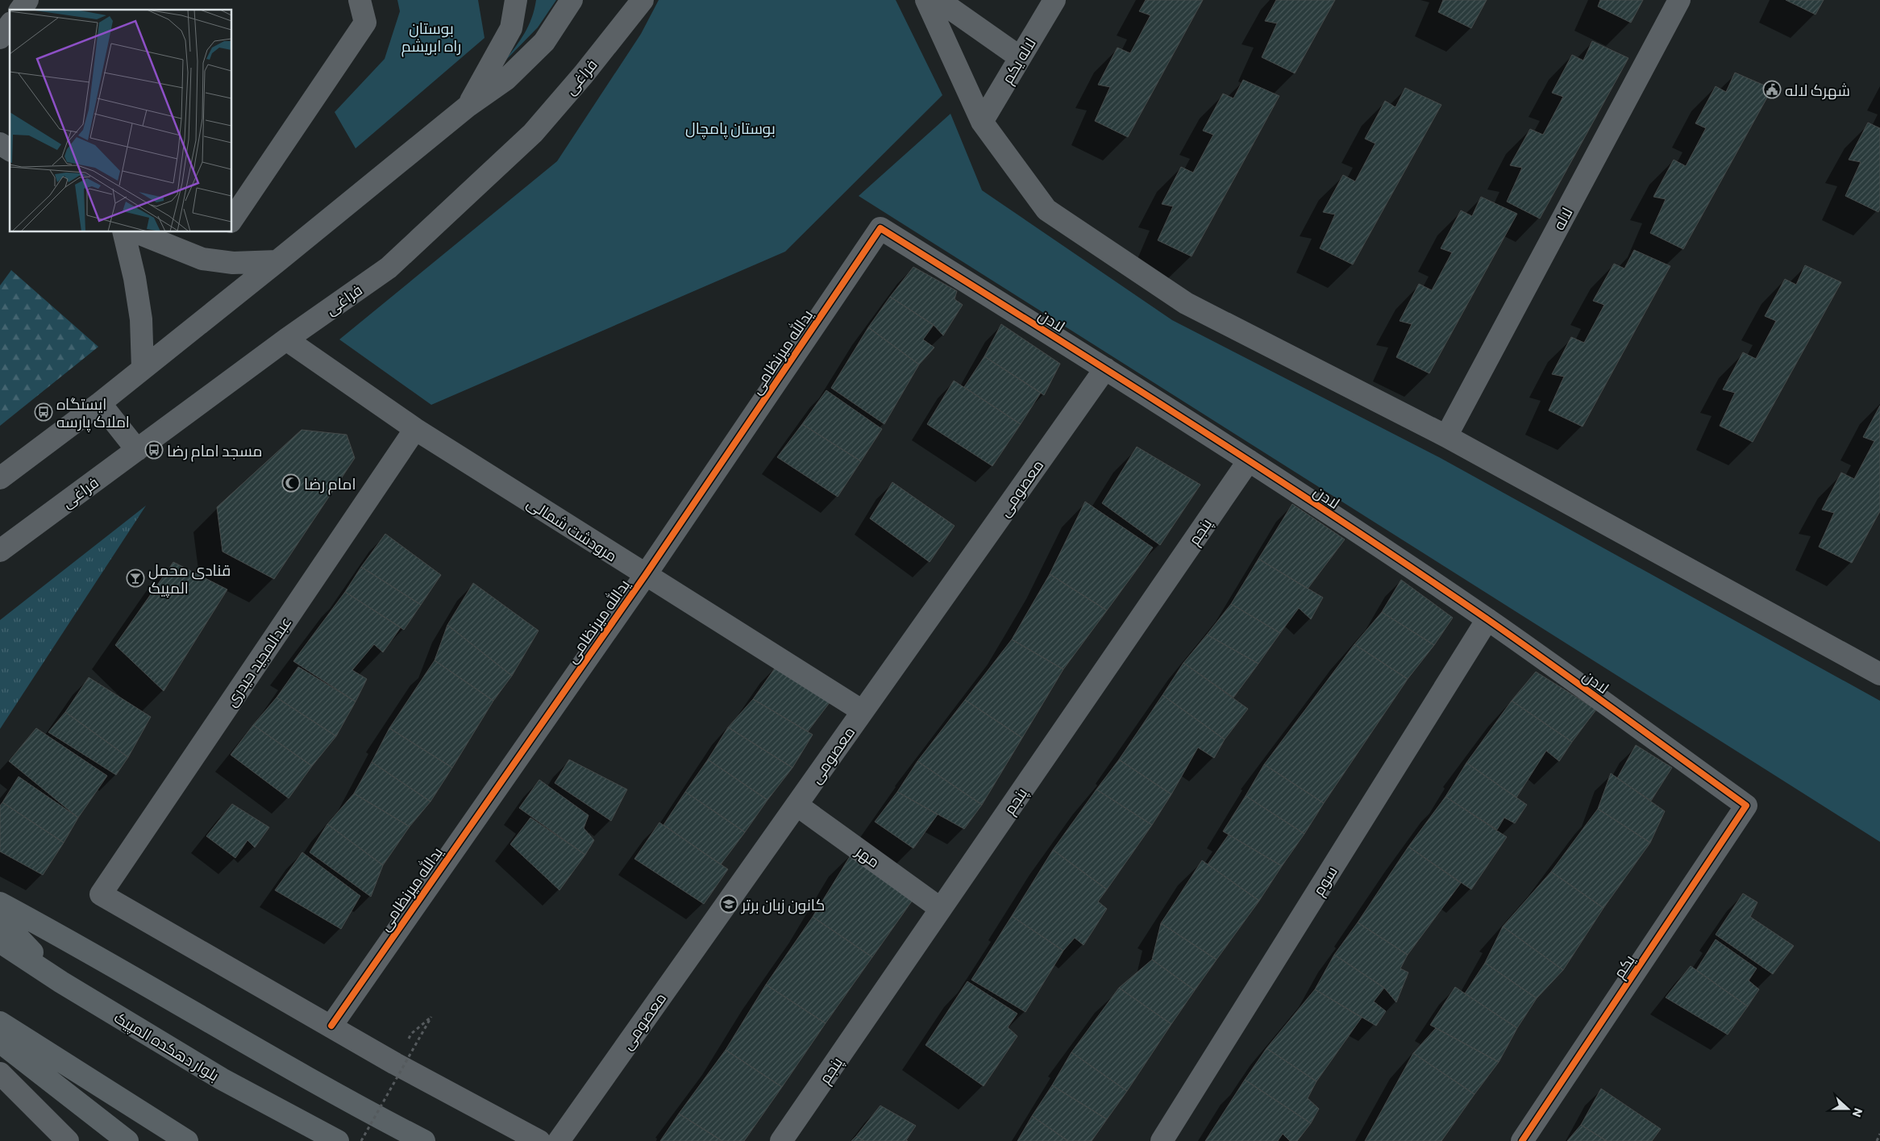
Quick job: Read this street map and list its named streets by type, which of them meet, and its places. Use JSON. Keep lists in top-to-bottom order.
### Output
{
  "streets": {
    "main road": ["بلوار دهکده المپیک"],
    "street": [
      "لاله یکم",
      "فراغی",
      "لاله",
      "لادن",
      "یدالله میرنظامی",
      "معصومی",
      "مرودشت شمالی",
      "پنجم",
      "عبدالمجید حیدری",
      "مهر",
      "سوم",
      "یکم"
    ]
  },
  "crossings": [
    ["فراغی", "مرودشت شمالی"],
    ["لادن", "یدالله میرنظامی"],
    ["لادن", "معصومی"],
    ["لادن", "پنجم"],
    ["لادن", "سوم"],
    ["لادن", "یکم"],
    ["یدالله میرنظامی", "مرودشت شمالی"],
    ["یدالله میرنظامی", "عبدالمجید حیدری"],
    ["معصومی", "مرودشت شمالی"],
    ["معصومی", "مهر"],
    ["مرودشت شمالی", "عبدالمجید حیدری"],
    ["پنجم", "مهر"]
  ],
  "parks": ["بوستان راه ابریشم", "بوستان پامچال"],
  "places": {
    "public building": ["شهرک لاله"],
    "bus stop": ["ایستگاه املاک پارسه", "مسجد امام رضا"],
    "mosque": ["امام رضا"],
    "bar": ["قنادی محمل المپیک"],
    "school or university": ["کانون زبان برتر"]
  },
  "north": "right"
}
